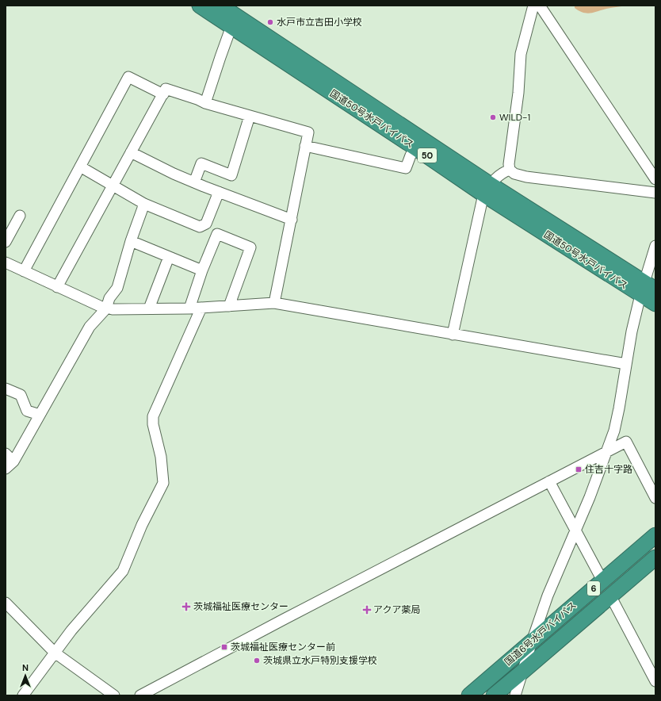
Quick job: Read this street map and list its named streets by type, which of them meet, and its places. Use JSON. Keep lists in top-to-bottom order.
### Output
{
  "streets": {
    "highway": [
      "国道50号水戸バイパス",
      "50",
      "6",
      "国道6号水戸バイパス"
    ]
  },
  "places": {
    "other": ["水戸市立吉田小学校", "WILD-1", "茨城県立水戸特別支援学校"],
    "transit": ["住吉十字路", "茨城福祉医療センター前"],
    "health": ["茨城福祉医療センター", "アクア薬局"]
  },
  "north": "top"
}
